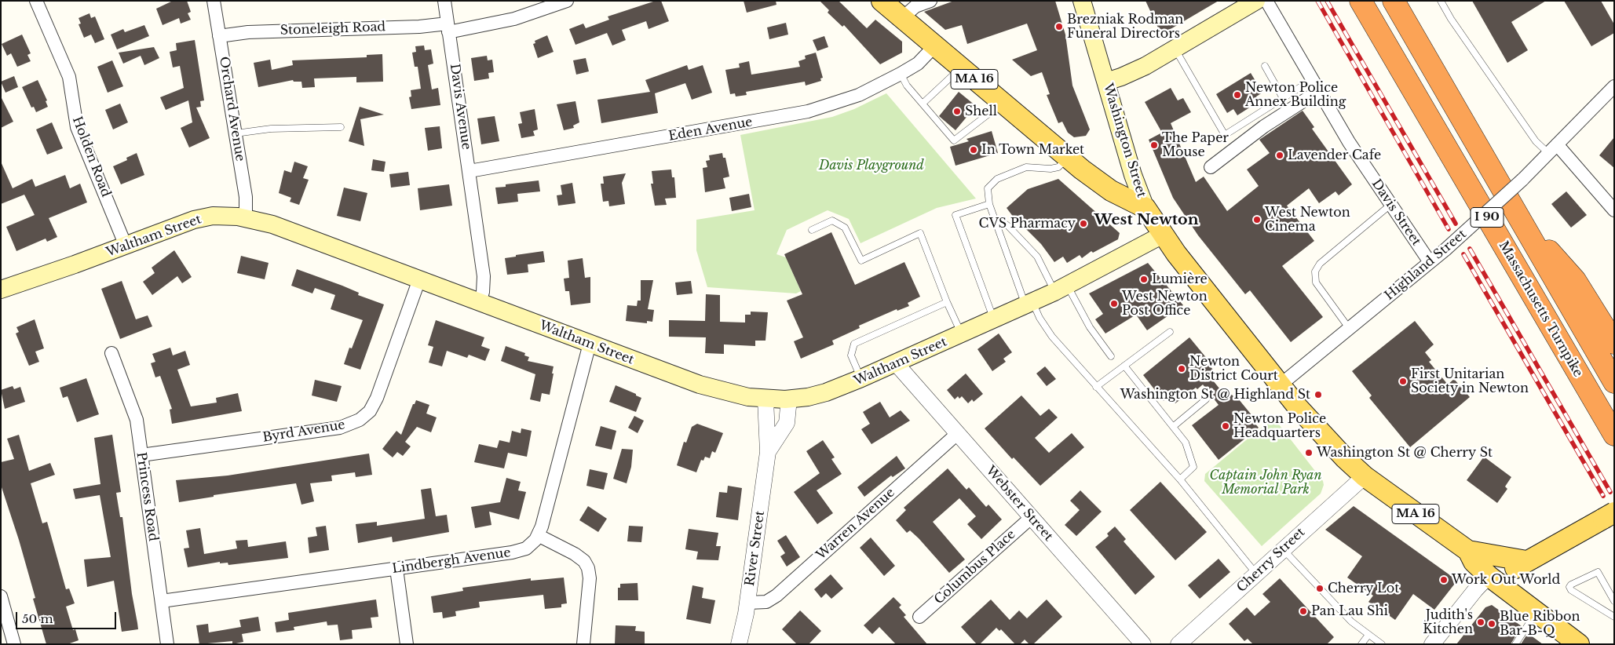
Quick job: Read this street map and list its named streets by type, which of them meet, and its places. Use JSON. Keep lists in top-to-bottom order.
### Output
{
  "streets": {
    "highway": ["I 90", "Massachusetts Turnpike"],
    "main road": ["MA 16", "Washington Street", "Waltham Street"],
    "street": [
      "Stoneleigh Road",
      "Davis Avenue",
      "Orchard Avenue",
      "Eden Avenue",
      "Holden Road",
      "Davis Street",
      "Highland Street",
      "Byrd Avenue",
      "Princess Road",
      "Webster Street",
      "Warren Avenue",
      "River Street",
      "Cherry Street",
      "Lindbergh Avenue",
      "Columbus Place"
    ]
  },
  "crossings": [
    ["Stoneleigh Road", "Davis Avenue"],
    ["Stoneleigh Road", "Orchard Avenue"],
    ["MA 16", "Eden Avenue"],
    ["MA 16", "Washington Street"],
    ["Davis Avenue", "Eden Avenue"],
    ["Davis Avenue", "Waltham Street"],
    ["Orchard Avenue", "Waltham Street"],
    ["Washington Street", "Waltham Street"],
    ["Washington Street", "Highland Street"],
    ["Washington Street", "Cherry Street"],
    ["Holden Road", "Waltham Street"],
    ["Davis Street", "Highland Street"],
    ["Waltham Street", "Byrd Avenue"],
    ["Waltham Street", "Webster Street"],
    ["Waltham Street", "River Street"],
    ["Byrd Avenue", "Princess Road"],
    ["Princess Road", "Lindbergh Avenue"],
    ["Webster Street", "Warren Avenue"],
    ["Webster Street", "Columbus Place"],
    ["Warren Avenue", "River Street"]
  ],
  "districts": ["West Newton"],
  "parks": ["Davis Playground", "Captain John Ryan Memorial Park"],
  "places": [
    "Brezniak Rodman Funeral Directors",
    "Newton Police Annex Building",
    "Shell",
    "The Paper Mouse",
    "In Town Market",
    "Lavender Cafe",
    "West Newton Cinema",
    "CVS Pharmacy",
    "Lumière",
    "West Newton Post Office",
    "Newton District Court",
    "First Unitarian Society in Newton",
    "Washington St @ Highland St",
    "Newton Police Headquarters",
    "Washington St @ Cherry St",
    "Work Out World",
    "Cherry Lot",
    "Pan Lau Shi",
    "Judith's Kitchen",
    "Blue Ribbon Bar-B-Q"
  ],
  "scale_bar": "50 m"
}
